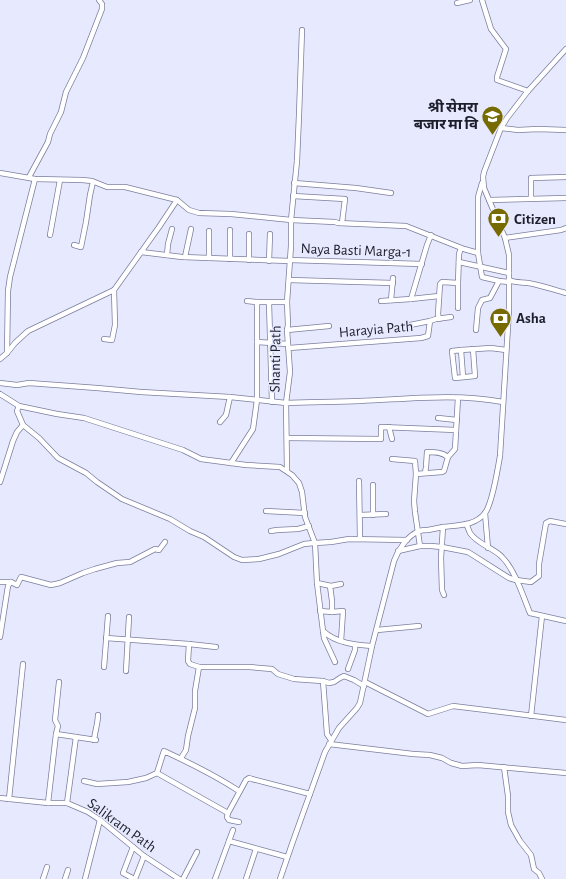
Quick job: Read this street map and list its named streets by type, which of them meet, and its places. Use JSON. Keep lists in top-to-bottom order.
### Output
{
  "streets": {
    "street": [
      "Naya Basti Marga-1",
      "Harayia Path",
      "Shanti Path",
      "Salikram Path"
    ]
  },
  "crossings": [
    ["Naya Basti Marga-1", "Shanti Path"],
    ["Harayia Path", "Shanti Path"]
  ],
  "places": {
    "school or university": ["श्री सेमरा बजार मा वि"],
    "bank": ["Citizen", "Asha"]
  }
}
